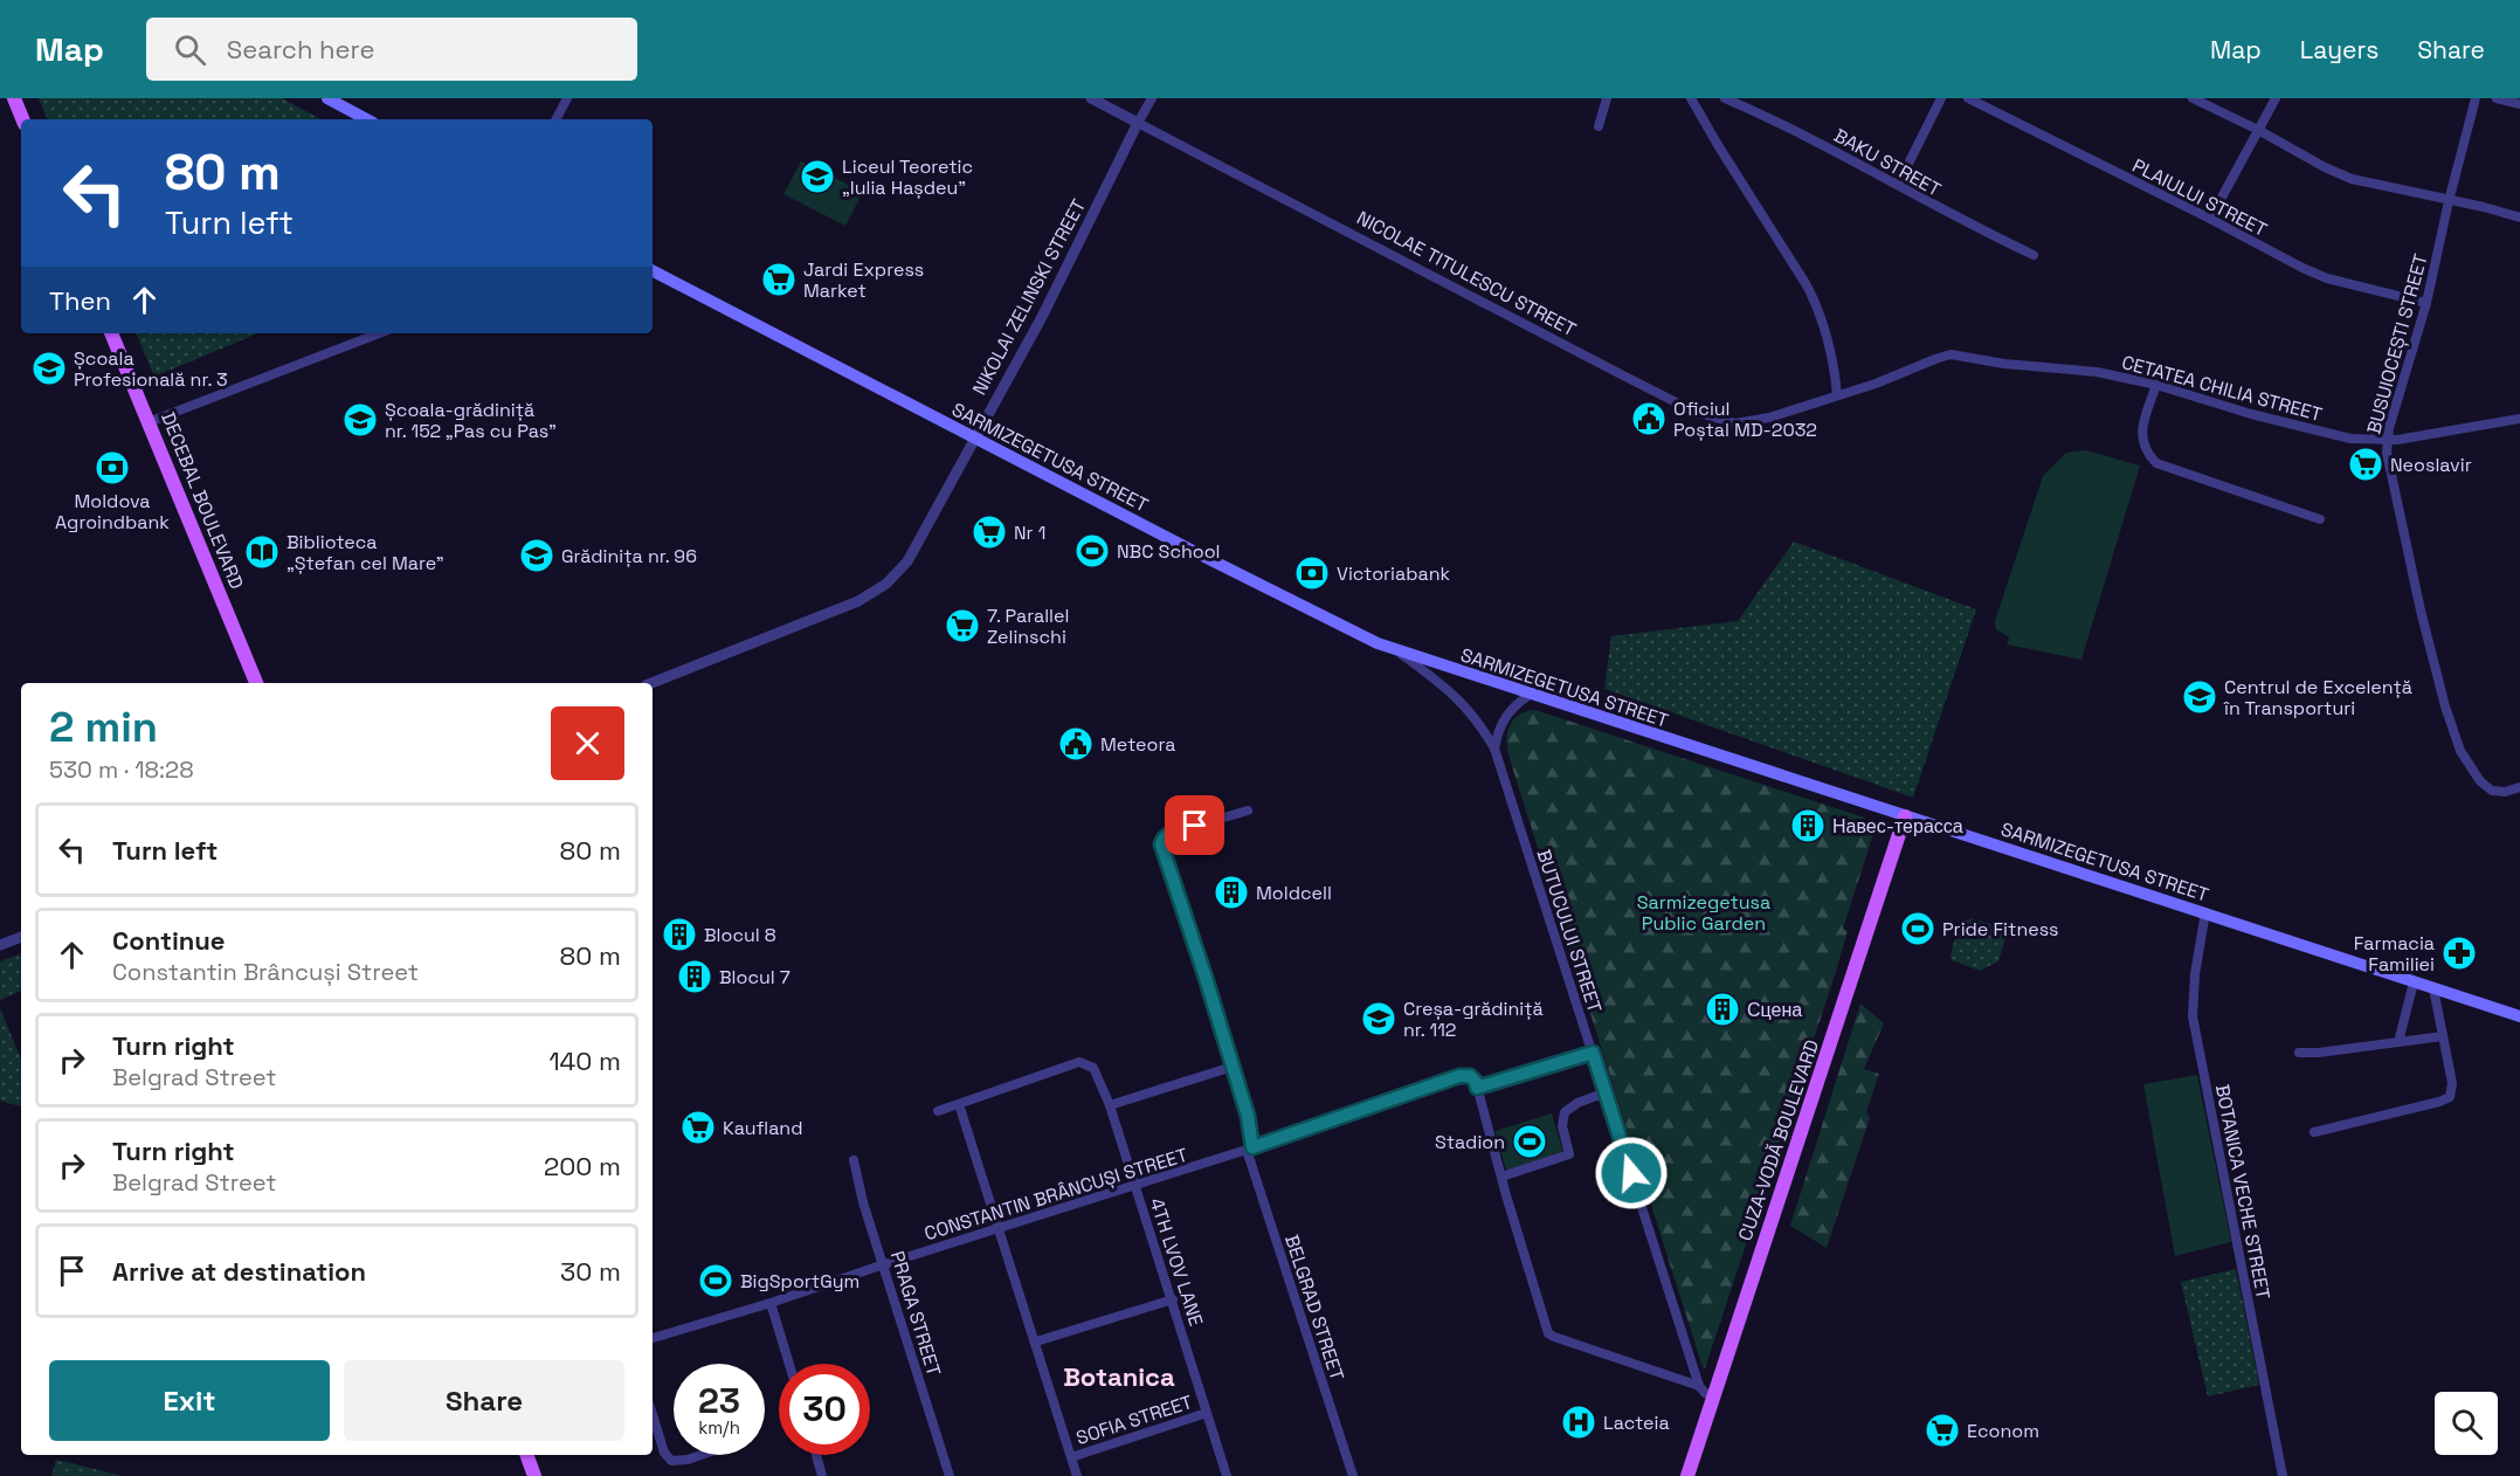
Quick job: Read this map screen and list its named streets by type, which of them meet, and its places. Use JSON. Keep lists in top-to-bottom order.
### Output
{
  "streets": {
    "main road": ["SARMIZEGETUSA STREET", "DECEBAL BOULEVARD", "CUZA-VODĂ BOULEVARD"],
    "street": [
      "BAKU STREET",
      "PLAIULUI STREET",
      "NICOLAE TITULESCU STREET",
      "NIKOLAI ZELINSKI STREET",
      "BUSUIOCEȘTI STREET",
      "CETATEA CHILIA STREET",
      "BUTUCULUI STREET",
      "BOTANICA VECHE STREET",
      "CONSTANTIN BRÂNCUȘI STREET",
      "4TH LVOV LANE",
      "BELGRAD STREET",
      "PRAGA STREET",
      "SOFIA STREET"
    ]
  },
  "crossings": [
    ["PLAIULUI STREET", "BUSUIOCEȘTI STREET"],
    ["NICOLAE TITULESCU STREET", "NIKOLAI ZELINSKI STREET"],
    ["NICOLAE TITULESCU STREET", "CETATEA CHILIA STREET"],
    ["NIKOLAI ZELINSKI STREET", "SARMIZEGETUSA STREET"],
    ["BUSUIOCEȘTI STREET", "CETATEA CHILIA STREET"],
    ["SARMIZEGETUSA STREET", "BUTUCULUI STREET"],
    ["SARMIZEGETUSA STREET", "CUZA-VODĂ BOULEVARD"],
    ["SARMIZEGETUSA STREET", "BOTANICA VECHE STREET"],
    ["CONSTANTIN BRÂNCUȘI STREET", "4TH LVOV LANE"],
    ["CONSTANTIN BRÂNCUȘI STREET", "BELGRAD STREET"],
    ["CONSTANTIN BRÂNCUȘI STREET", "PRAGA STREET"],
    ["4TH LVOV LANE", "SOFIA STREET"]
  ],
  "districts": ["Botanica"],
  "parks": ["Sarmizegetusa Public Garden"],
  "places": {
    "school or university": [
      "Liceul Teoretic „Iulia Hașdeu”",
      "Școala Profesională nr. 3",
      "Școala-grădiniță nr. 152 „Pas cu Pas”",
      "Grădinița nr. 96",
      "Centrul de Excelență în Transporturi",
      "Creșa-grădiniță nr. 112"
    ],
    "supermarket": [
      "Jardi Express Market",
      "Neoslavir",
      "Nr 1",
      "7. Parallel Zelinschi",
      "Kaufland",
      "Econom"
    ],
    "public building": ["Oficiul Poștal MD-2032", "Meteora"],
    "bank": ["Moldova Agroindbank", "Victoriabank"],
    "sports": [
      "NBC School",
      "Pride Fitness",
      "Stadion",
      "BigSportGym"
    ],
    "library": ["Biblioteca „Ștefan cel Mare”"],
    "building": [
      "Навес-терасса",
      "Moldcell",
      "Blocul 8",
      "Blocul 7",
      "Сцена"
    ],
    "pharmacy": ["Farmacia Familiei"],
    "hospital": ["Lacteia"]
  },
  "page": {
    "header": "Map",
    "search": "Search here",
    "nav": ["Map", "Layers", "Share"],
    "turn": ["80 m", "Turn left"],
    "then": "Then",
    "heading": ["2 min", "530 m · 18:28"],
    "list": [
      {
        "name": "Turn left",
        "value": "80 m"
      },
      {
        "name": "Continue",
        "note": "Constantin Brâncuși Street",
        "value": "80 m"
      },
      {
        "name": "Turn right",
        "note": "Belgrad Street",
        "value": "140 m"
      },
      {
        "name": "Turn right",
        "note": "Belgrad Street",
        "value": "200 m"
      },
      {
        "name": "Arrive at destination",
        "value": "30 m"
      }
    ],
    "buttons": ["Exit", "Share"],
    "speed": "23 km/h",
    "limit": "30"
  }
}
